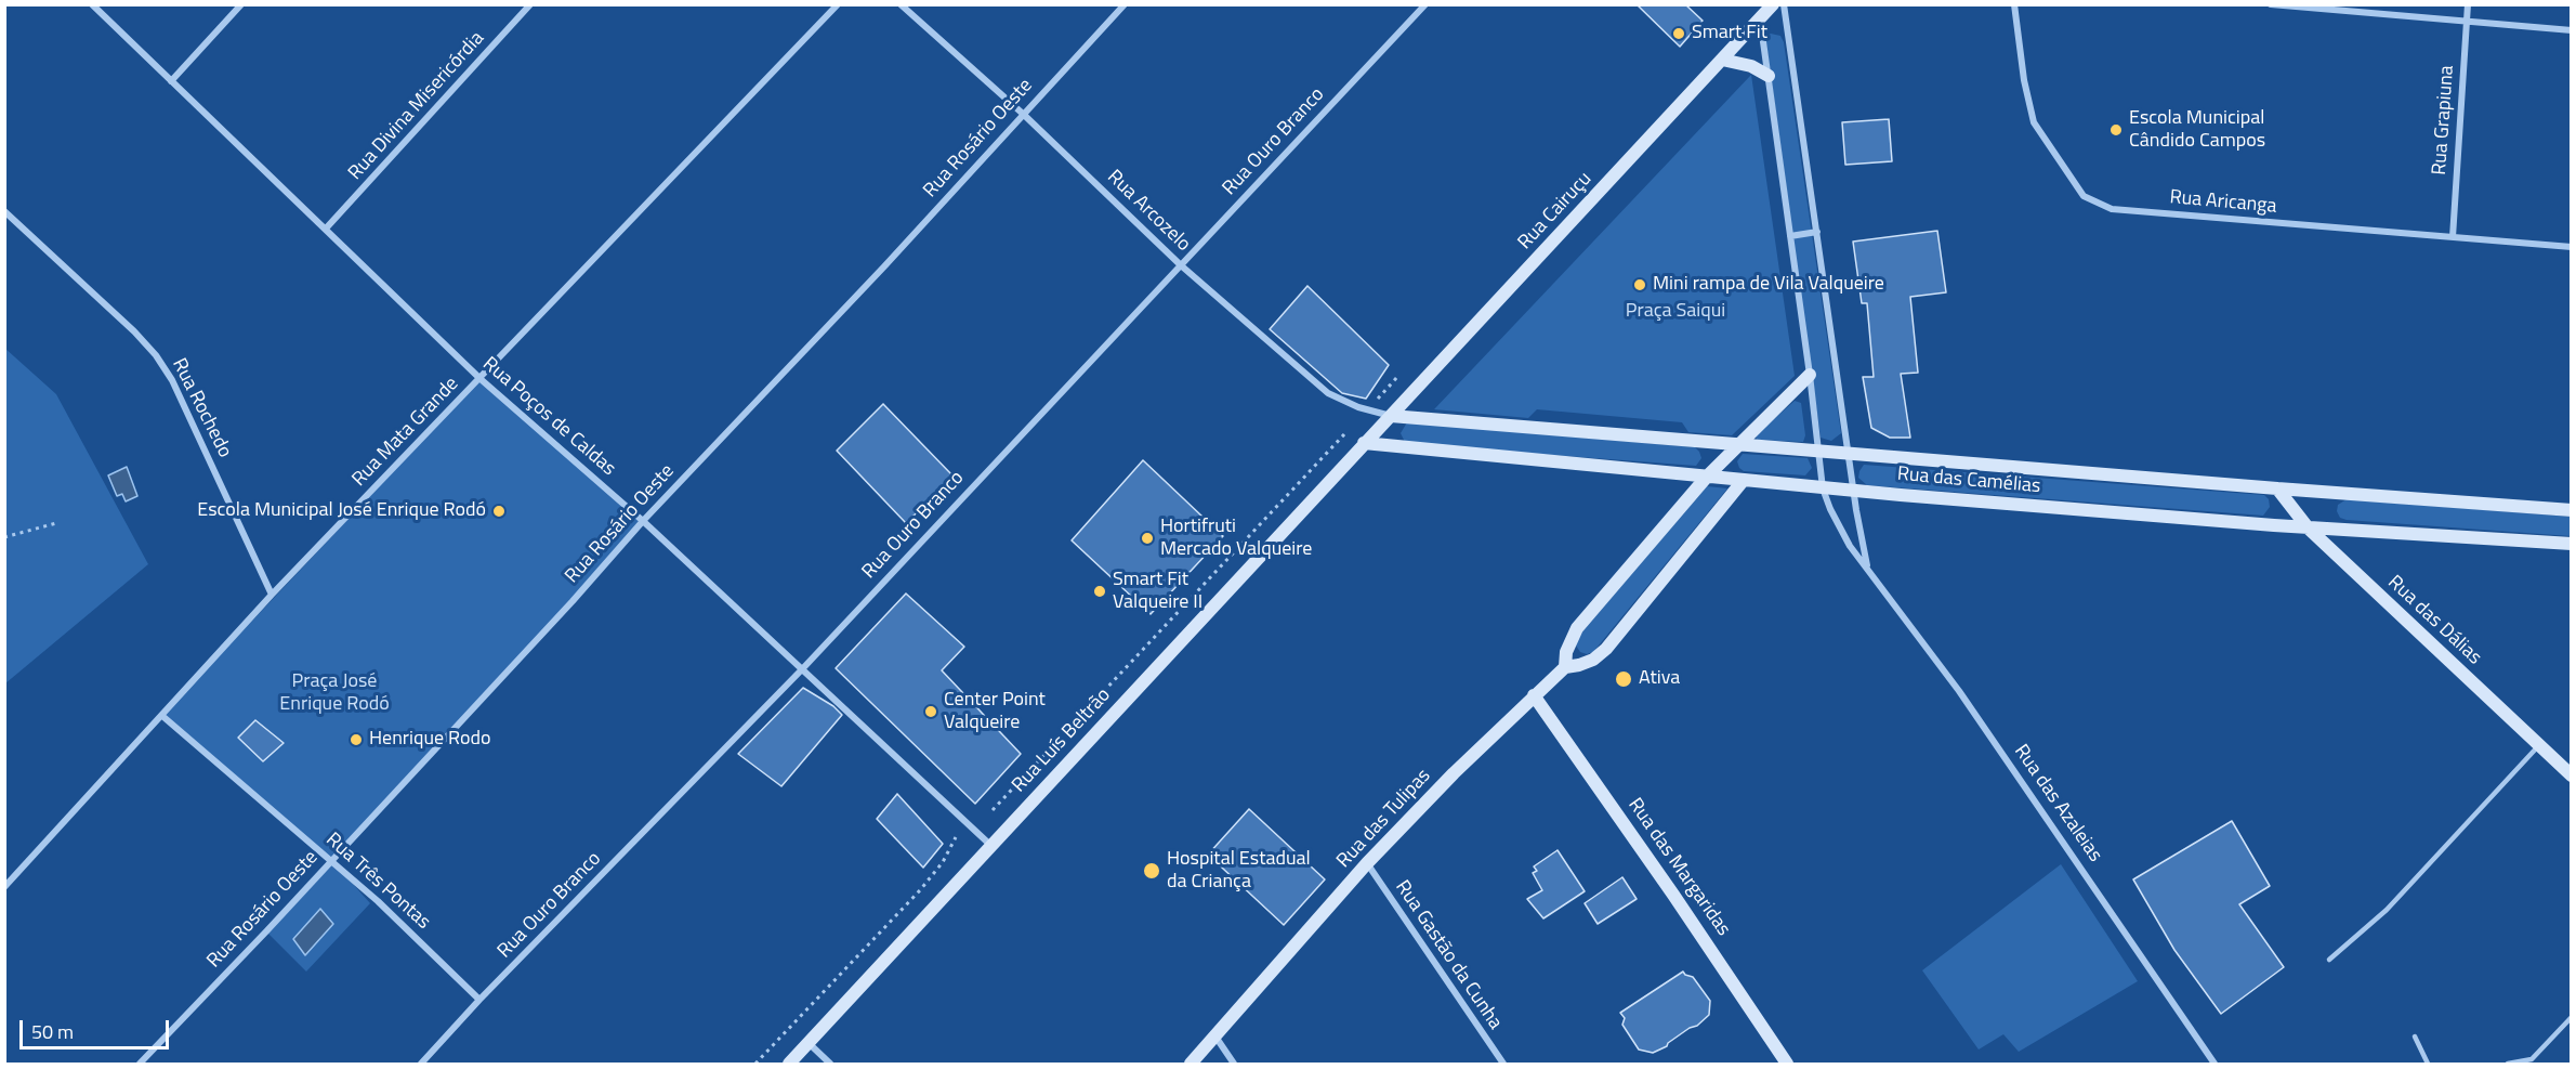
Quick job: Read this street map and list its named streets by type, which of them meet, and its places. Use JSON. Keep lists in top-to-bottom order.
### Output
{
  "streets": {
    "street": [
      "Rua Divina Misericórdia",
      "Rua Grapiuna",
      "Rua Rosário Oeste",
      "Rua Ouro Branco",
      "Rua Aricanga",
      "Rua Arcozelo",
      "Rua Cairuçu",
      "Rua Rochedo",
      "Rua Poços de Caldas",
      "Rua Mata Grande",
      "Rua das Camélias",
      "Rua das Dálias",
      "Rua Luís Beltrão",
      "Rua das Azaleias",
      "Rua das Tulipas",
      "Rua das Margaridas",
      "Rua Três Pontas",
      "Rua Gastão da Cunha"
    ]
  },
  "crossings": [
    ["Rua Divina Misericórdia", "Rua Poços de Caldas"],
    ["Rua Grapiuna", "Rua Aricanga"],
    ["Rua Rosário Oeste", "Rua Arcozelo"],
    ["Rua Rosário Oeste", "Rua Poços de Caldas"],
    ["Rua Rosário Oeste", "Rua Três Pontas"],
    ["Rua Ouro Branco", "Rua Arcozelo"],
    ["Rua Ouro Branco", "Rua Poços de Caldas"],
    ["Rua Ouro Branco", "Rua Três Pontas"],
    ["Rua Arcozelo", "Rua Cairuçu"],
    ["Rua Arcozelo", "Rua das Camélias"],
    ["Rua Cairuçu", "Rua das Camélias"],
    ["Rua Cairuçu", "Rua Luís Beltrão"],
    ["Rua Rochedo", "Rua Mata Grande"],
    ["Rua Poços de Caldas", "Rua Mata Grande"],
    ["Rua Poços de Caldas", "Rua Luís Beltrão"],
    ["Rua Mata Grande", "Rua Três Pontas"],
    ["Rua das Camélias", "Rua das Dálias"],
    ["Rua das Camélias", "Rua Luís Beltrão"],
    ["Rua das Camélias", "Rua das Azaleias"],
    ["Rua das Camélias", "Rua das Tulipas"],
    ["Rua das Tulipas", "Rua das Margaridas"],
    ["Rua das Tulipas", "Rua Gastão da Cunha"]
  ],
  "parks": ["Praça Saiqui", "Praça José Enrique Rodó"],
  "places": [
    "Smart Fit",
    "Escola Municipal Cândido Campos",
    "Mini rampa de Vila Valqueire",
    "Escola Municipal José Enrique Rodó",
    "Hortifruti Mercado Valqueire",
    "Smart Fit Valqueire II",
    "Ativa",
    "Center Point Valqueire",
    "Henrique Rodo",
    "Hospital Estadual da Criança"
  ],
  "scale_bar": "50 m"
}
